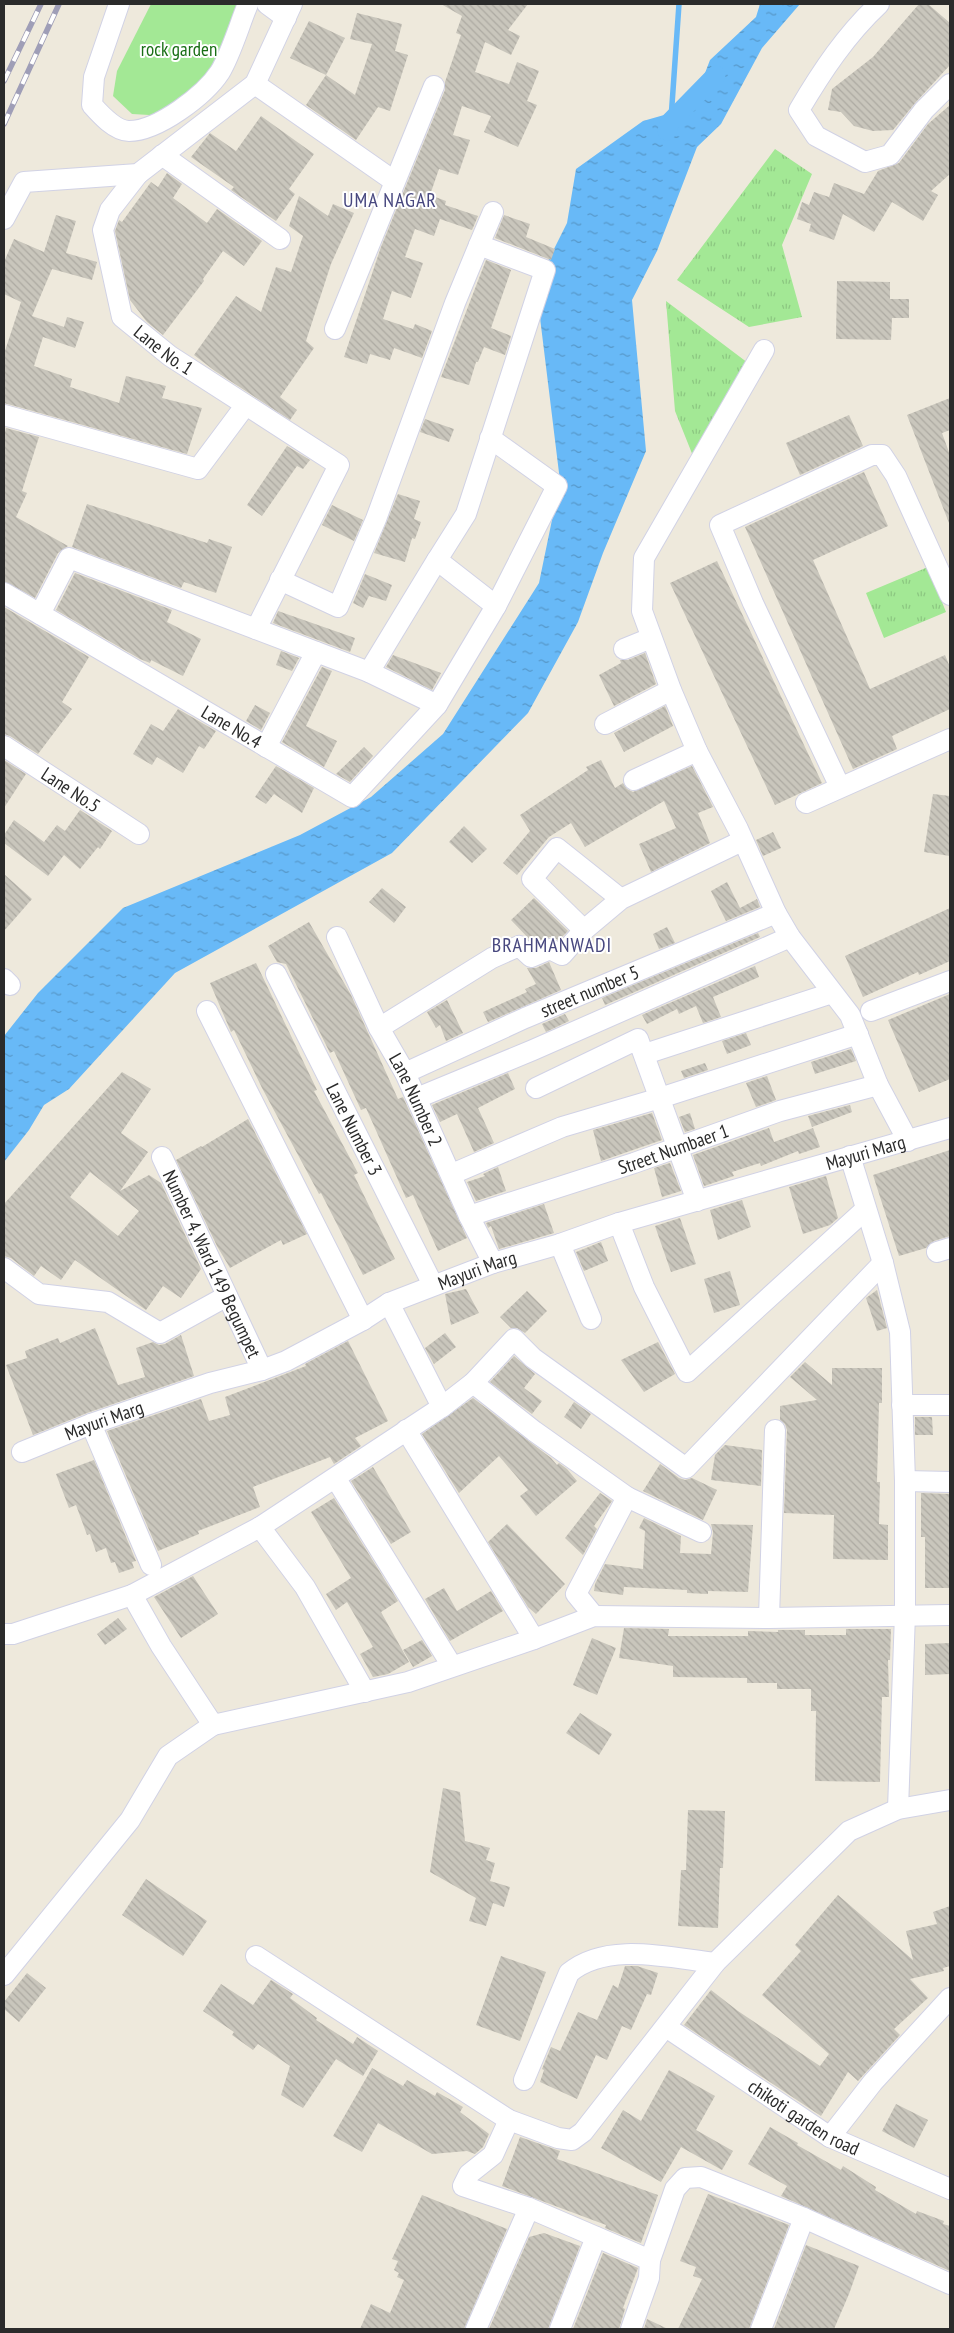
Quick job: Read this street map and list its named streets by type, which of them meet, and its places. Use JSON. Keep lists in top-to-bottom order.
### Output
{
  "streets": {
    "street": [
      "Lane No. 1",
      "Lane No.4",
      "Lane No.5",
      "street number 5",
      "Lane Number 2",
      "Lane Number 3",
      "Street Numbaer 1",
      "Mayuri Marg",
      "Number 4, Ward 149 Begumpet",
      "chikoti garden road"
    ]
  },
  "crossings": [
    ["street number 5", "Lane Number 2"],
    ["Lane Number 2", "Street Numbaer 1"],
    ["Lane Number 2", "Mayuri Marg"],
    ["Lane Number 3", "Mayuri Marg"],
    ["Mayuri Marg", "Number 4, Ward 149 Begumpet"]
  ],
  "districts": ["UMA NAGAR", "BRAHMANWADI"],
  "parks": ["rock garden"]
}
